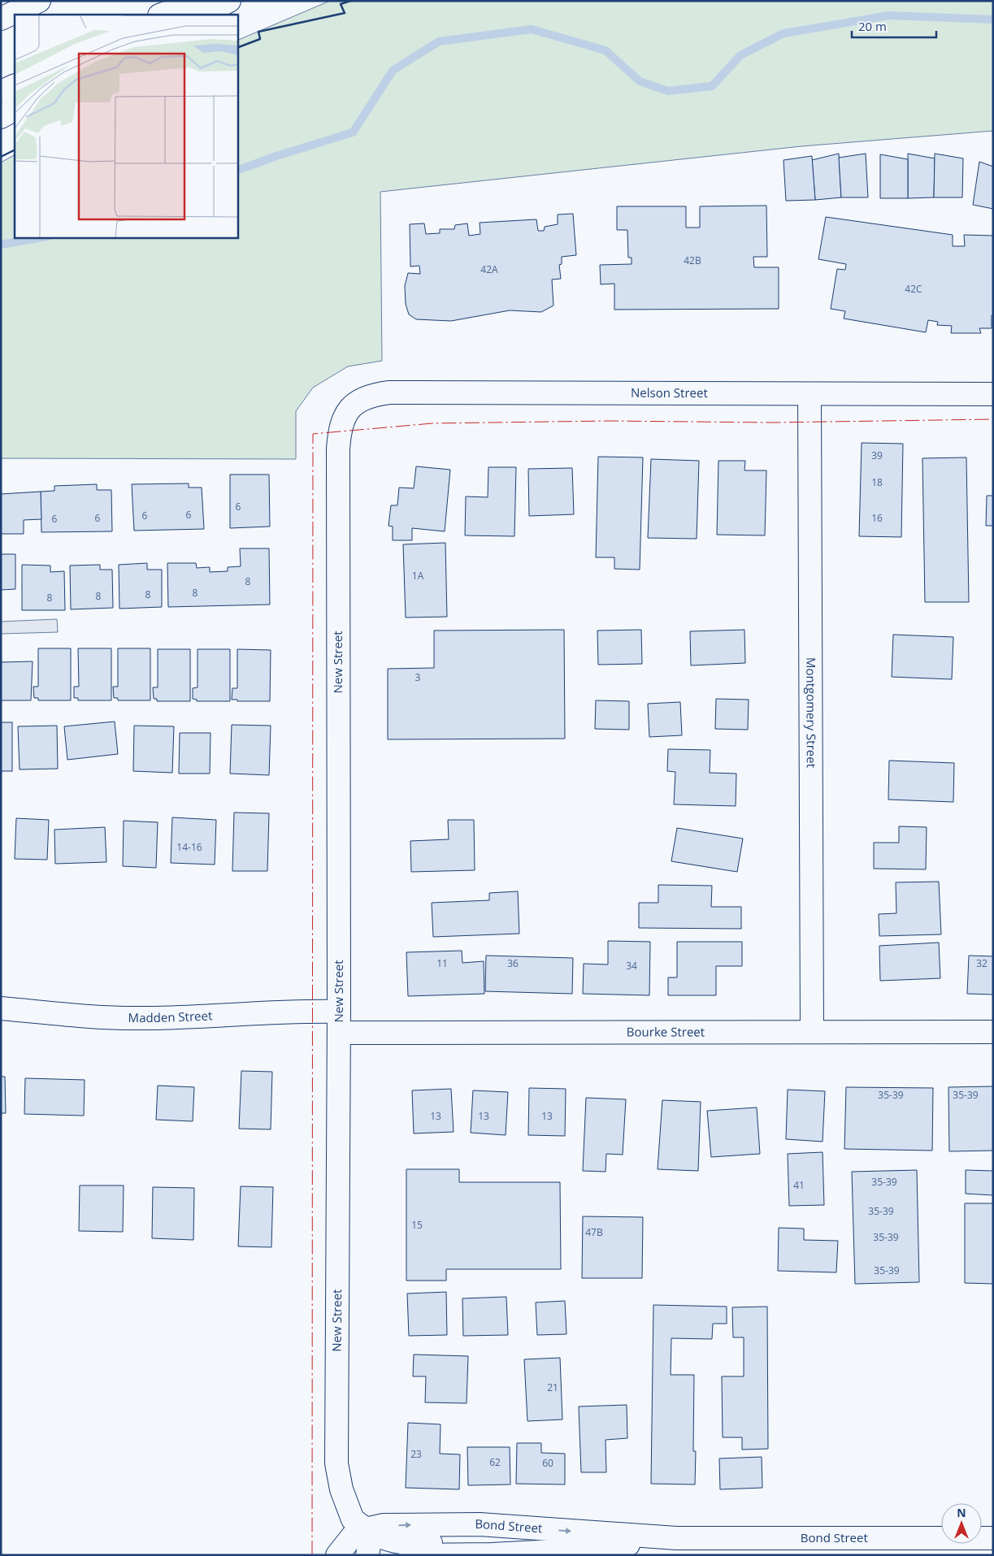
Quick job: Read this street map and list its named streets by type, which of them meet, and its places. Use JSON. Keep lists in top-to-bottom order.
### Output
{
  "streets": {
    "main road": [
      "Nelson Street",
      "New Street",
      "Montgomery Street",
      "Madden Street",
      "Bourke Street",
      "Bond Street"
    ]
  },
  "crossings": [
    ["Nelson Street", "New Street"],
    ["Nelson Street", "Montgomery Street"],
    ["New Street", "Madden Street"],
    ["New Street", "Bourke Street"],
    ["New Street", "Bond Street"],
    ["Montgomery Street", "Bourke Street"],
    ["Madden Street", "Bourke Street"]
  ],
  "house_numbers": [
    "42B",
    "42A",
    "42C",
    "39",
    "18",
    "6",
    "6",
    "6",
    "6",
    "16",
    "6",
    "1A",
    "8",
    "8",
    "8",
    "8",
    "8",
    "3",
    "14-16",
    "11",
    "36",
    "32",
    "34",
    "35-39",
    "35-39",
    "13",
    "13",
    "13",
    "35-39",
    "41",
    "35-39",
    "15",
    "47B",
    "35-39",
    "35-39",
    "21",
    "23",
    "62",
    "60"
  ],
  "scale_bar": "20 m",
  "north": "top"
}
